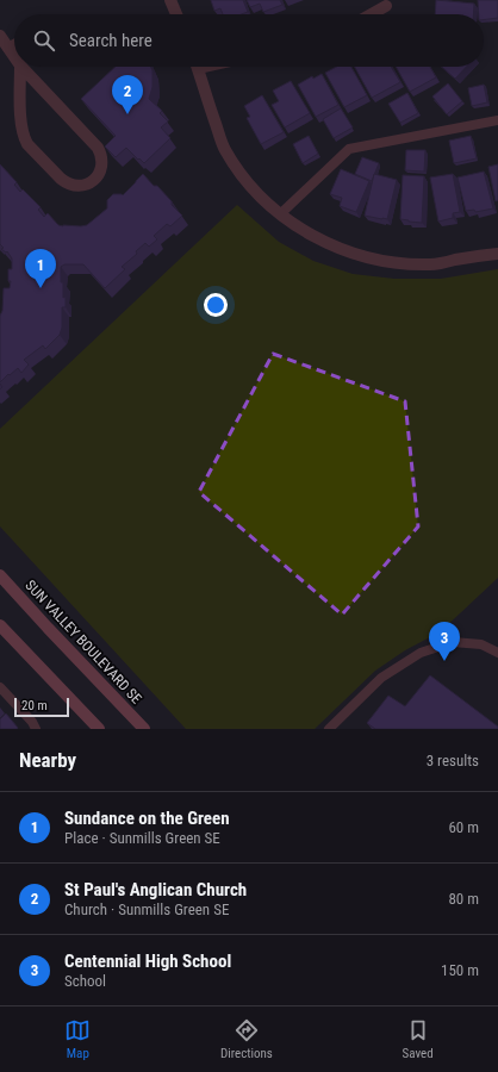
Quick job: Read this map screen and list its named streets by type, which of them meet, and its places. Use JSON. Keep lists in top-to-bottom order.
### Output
{
  "streets": {
    "main road": ["SUN VALLEY BOULEVARD SE"]
  },
  "scale_bar": "20 m",
  "page": {
    "search": "Search here",
    "pins": ["2", "1", "3"],
    "scale": "20 m",
    "heading": ["Nearby", "3 results"],
    "list": [
      {
        "mark": "1",
        "name": "Sundance on the Green",
        "note": "Place · Sunmills Green SE",
        "value": "60 m"
      },
      {
        "mark": "2",
        "name": "St Paul's Anglican Church",
        "note": "Church · Sunmills Green SE",
        "value": "80 m"
      },
      {
        "mark": "3",
        "name": "Centennial High School",
        "note": "School",
        "value": "150 m"
      }
    ],
    "nav": ["Map", "Directions", "Saved"]
  }
}
